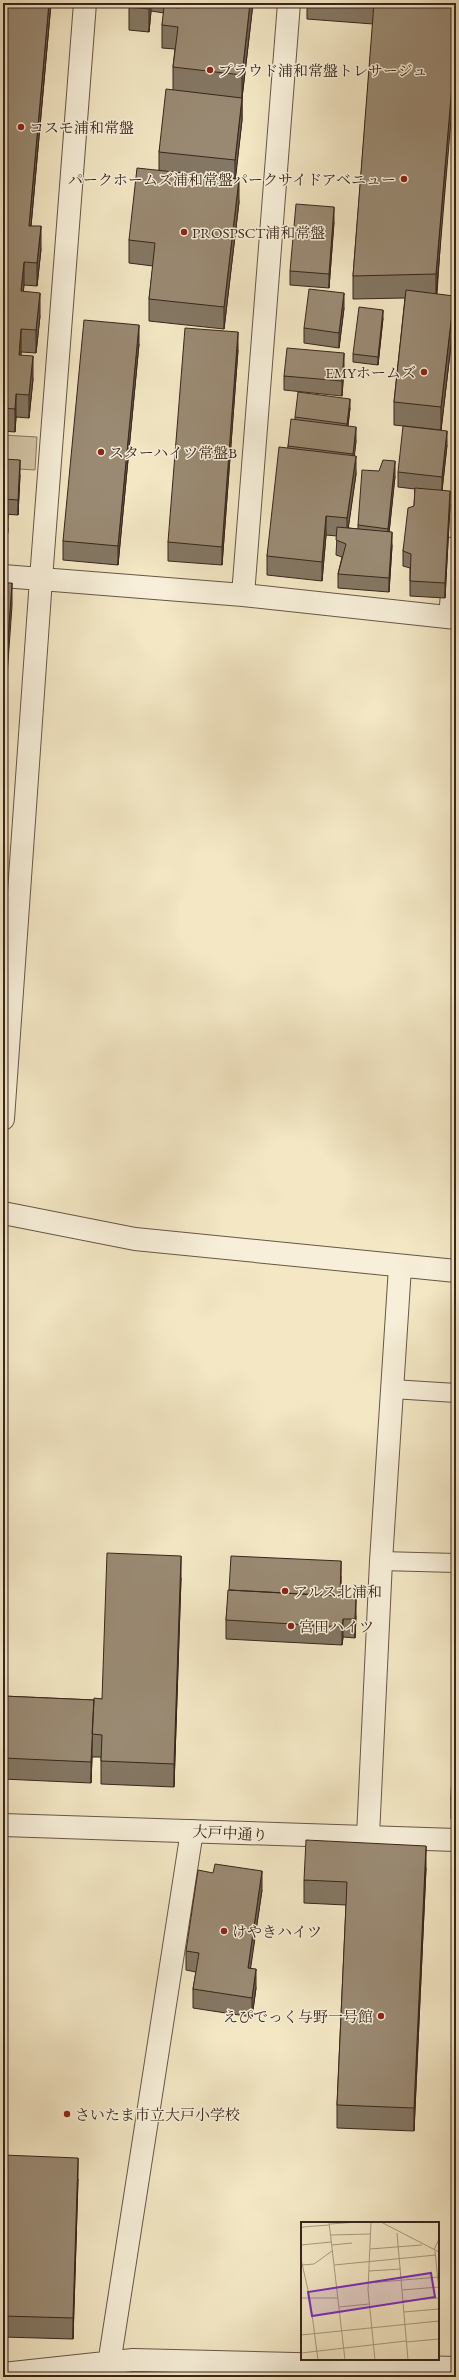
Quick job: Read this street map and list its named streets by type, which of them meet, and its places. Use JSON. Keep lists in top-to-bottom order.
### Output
{
  "streets": {
    "street": ["大戸中通り"]
  },
  "places": [
    "プラウド浦和常盤トレサージュ",
    "コスモ浦和常盤",
    "パークホームズ浦和常盤パークサイドアベニュー",
    "PROSPSCT浦和常盤",
    "EMYホームズ",
    "スターハイツ常盤B",
    "アルス北浦和",
    "宮田ハイツ",
    "けやきハイツ",
    "えぴでっく与野一号館",
    "さいたま市立大戸小学校"
  ]
}
